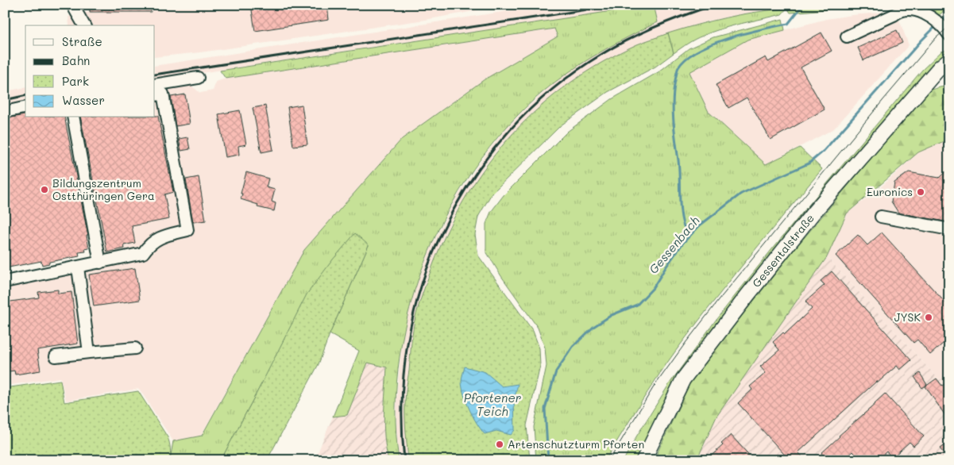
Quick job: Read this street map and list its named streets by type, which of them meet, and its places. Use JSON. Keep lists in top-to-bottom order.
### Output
{
  "streets": {
    "main road": ["Gessentalstraße"]
  },
  "water": ["Gessenbach", "Pfortener Teich"],
  "places": [
    "Bildungszentrum Ostthüringen Gera",
    "Euronics",
    "JYSK",
    "Artenschutzturm Pforten"
  ],
  "legend": [
    "Straße",
    "Bahn",
    "Park",
    "Wasser"
  ]
}
